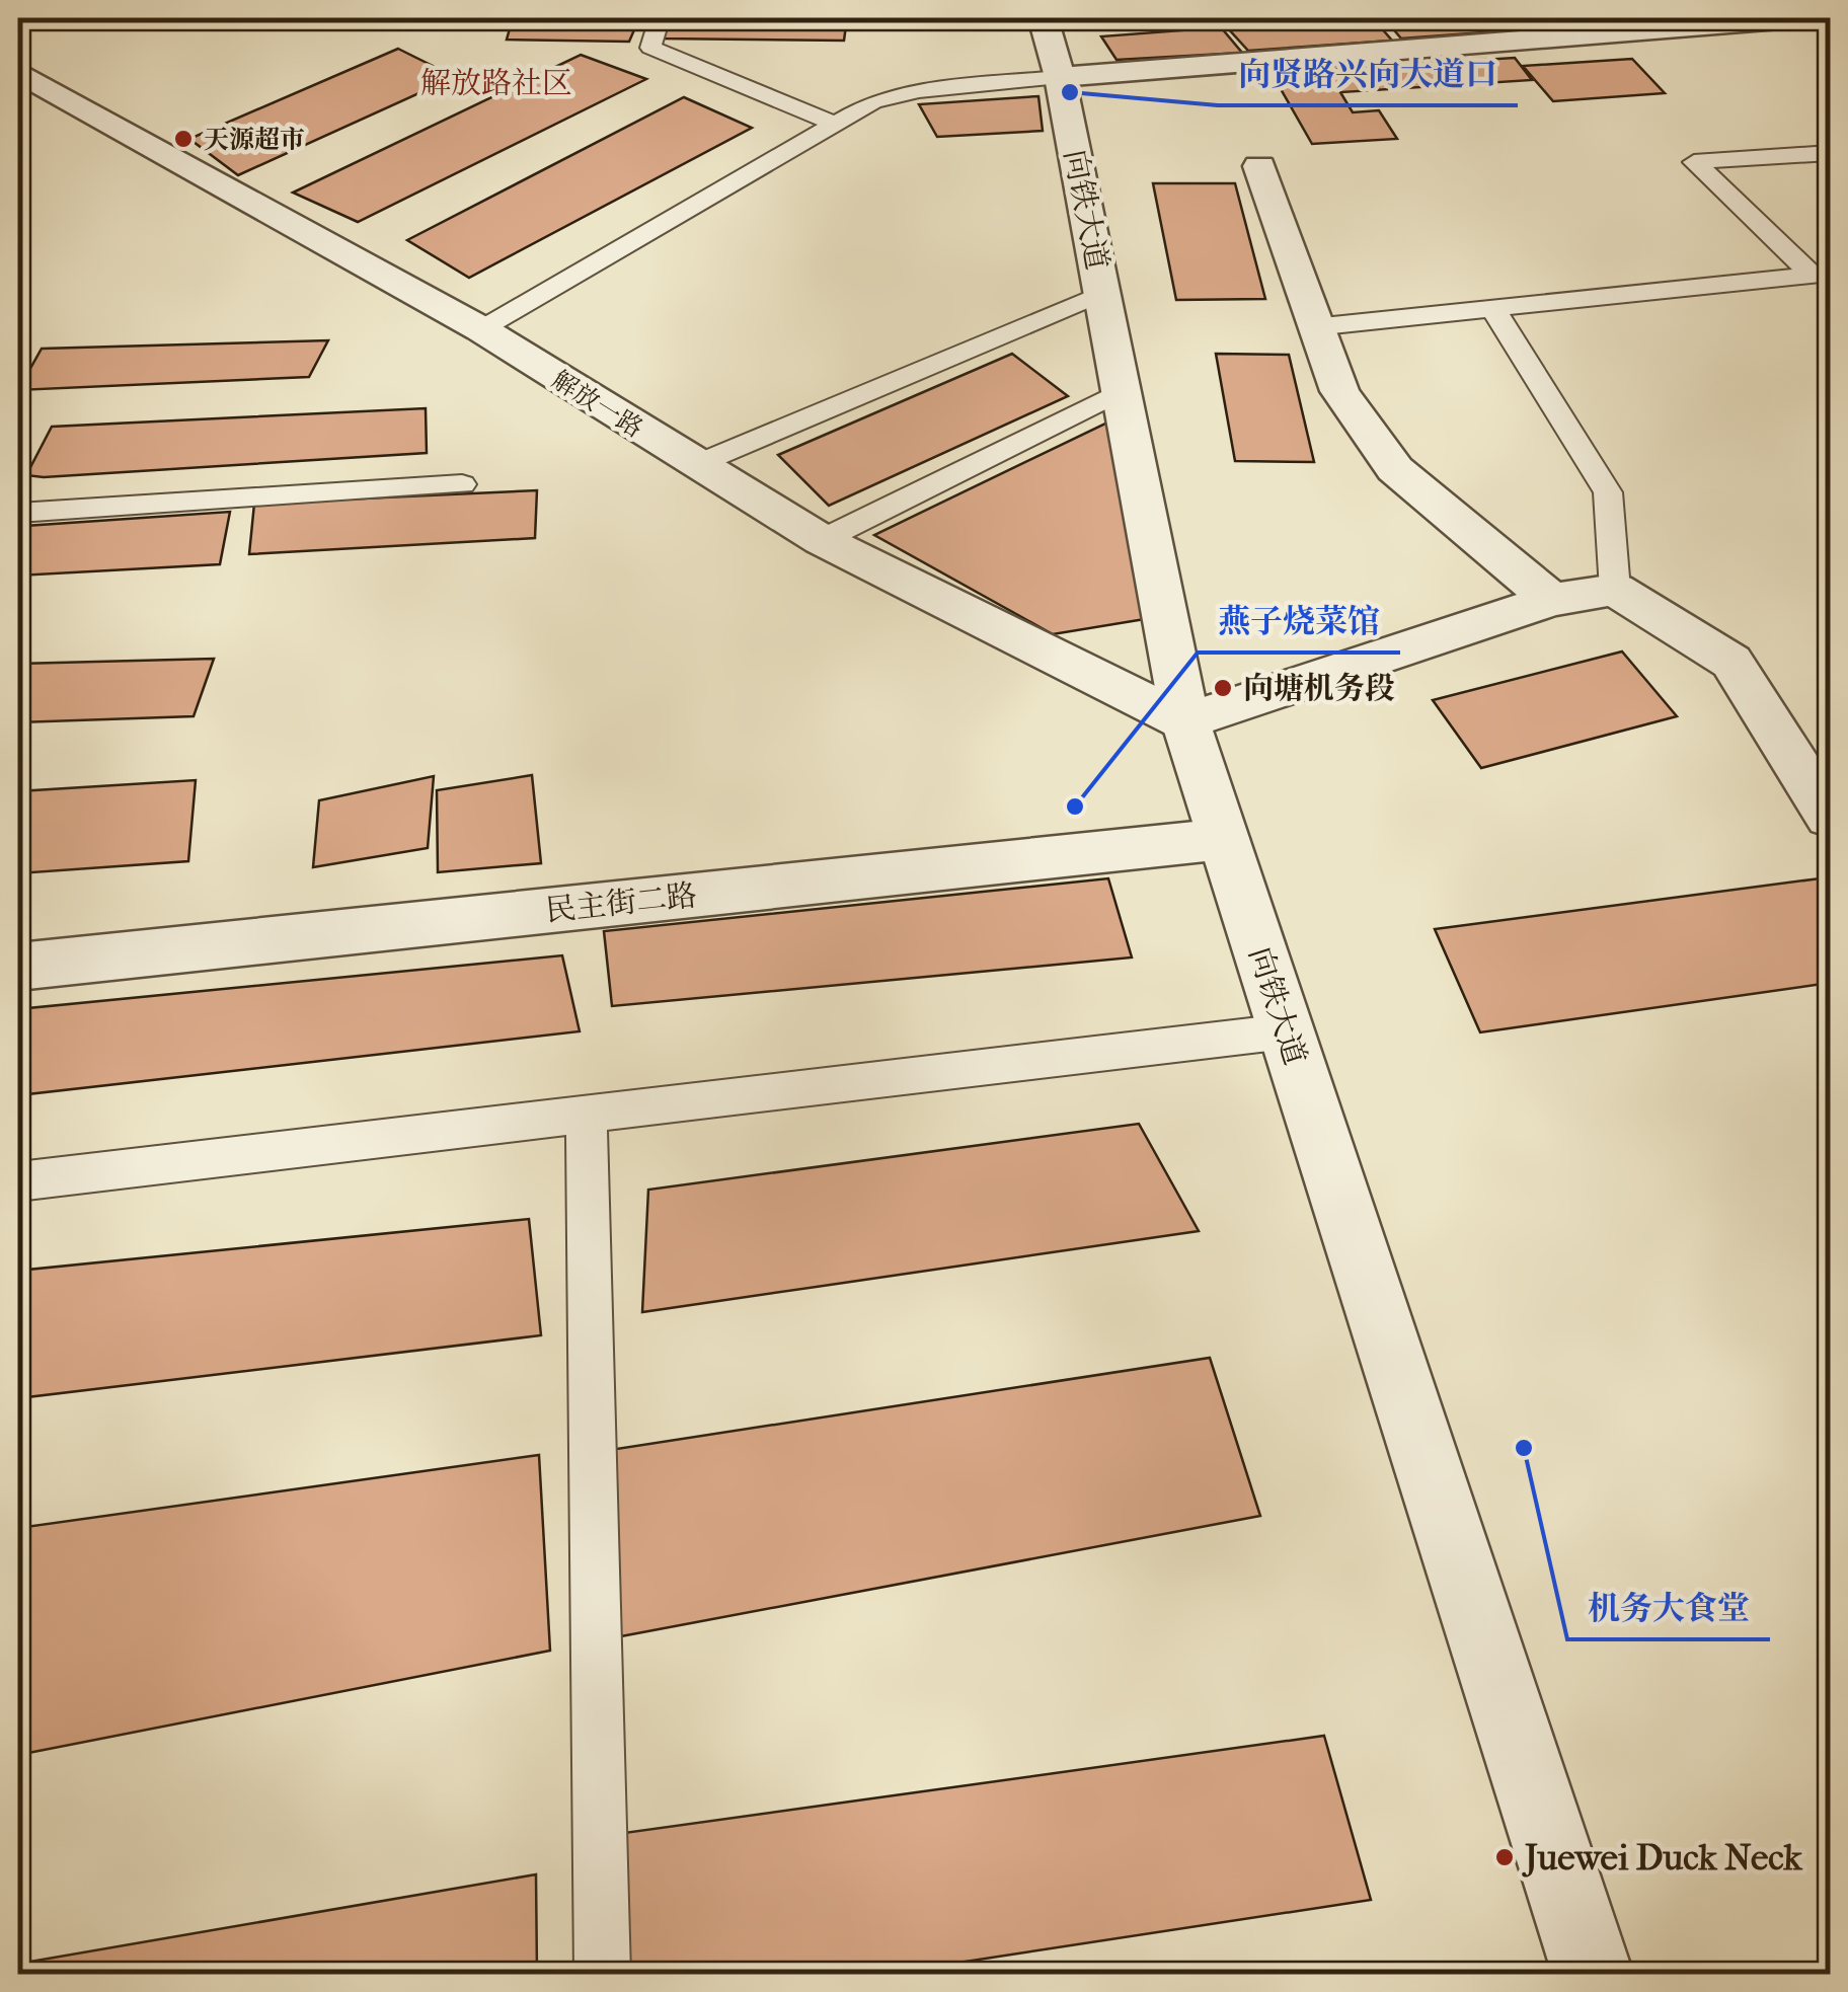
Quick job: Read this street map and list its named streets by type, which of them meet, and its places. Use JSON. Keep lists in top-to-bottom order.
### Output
{
  "streets": {
    "street": ["向铁大道", "解放一路", "民主街二路"]
  },
  "crossings": [
    ["向铁大道", "解放一路"],
    ["向铁大道", "民主街二路"]
  ],
  "districts": ["解放路社区"],
  "places": [
    "向贤路兴向大道口",
    "天源超市",
    "向塘机务段",
    "燕子烧菜馆",
    "机务大食堂",
    "Juewei Duck Neck"
  ]
}
